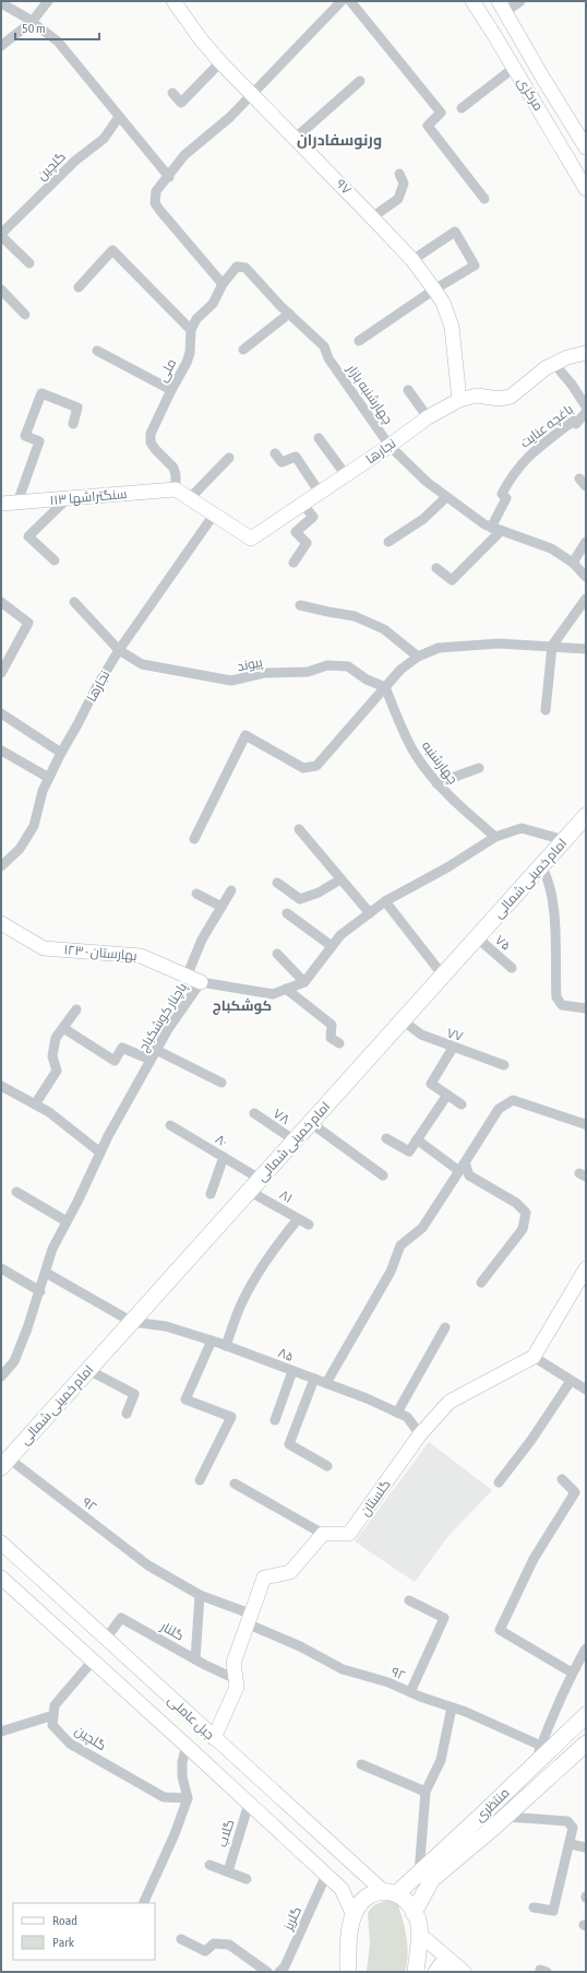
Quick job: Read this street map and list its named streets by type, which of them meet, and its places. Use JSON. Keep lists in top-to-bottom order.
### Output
{
  "streets": {
    "main road": ["امام خمینی شمالی", "منتظری"],
    "street": [
      "مرکزی",
      "گلچین",
      "۹۷",
      "ملی",
      "چهارشنبه بازار",
      "باغچه عنایت",
      "نجارها",
      "سنگتراشها ۱۱۳",
      "پیوند",
      "چهارشنبه",
      "۷۵",
      "بهارستان - ۱۲۳",
      "پاچنار کوشکباج",
      "۷۷",
      "۷۸",
      "۸۰",
      "۸۱",
      "۸۵",
      "گلستان",
      "۹۲",
      "گلنار",
      "جبل عاملی",
      "گلاب",
      "گلریز"
    ]
  },
  "crossings": [
    ["۹۷", "نجارها"],
    ["ملی", "نجارها"],
    ["ملی", "سنگتراشها ۱۱۳"],
    ["چهارشنبه بازار", "باغچه عنایت"],
    ["چهارشنبه بازار", "نجارها"],
    ["نجارها", "سنگتراشها ۱۱۳"],
    ["نجارها", "پیوند"],
    ["پیوند", "چهارشنبه"],
    ["امام خمینی شمالی", "۷۵"],
    ["امام خمینی شمالی", "۷۷"],
    ["امام خمینی شمالی", "۷۸"],
    ["امام خمینی شمالی", "۸۰"],
    ["امام خمینی شمالی", "۸۱"],
    ["امام خمینی شمالی", "۸۵"],
    ["امام خمینی شمالی", "۹۲"],
    ["بهارستان - ۱۲۳", "پاچنار کوشکباج"],
    ["۸۰", "۸۱"],
    ["۸۵", "گلستان"],
    ["گلنار", "جبل عاملی"],
    ["جبل عاملی", "منتظری"],
    ["جبل عاملی", "گلاب"],
    ["جبل عاملی", "گلریز"]
  ],
  "districts": ["ورنوسفادران", "کوشکباج"],
  "legend": ["Road", "Park"],
  "scale_bar": "50 m"
}
